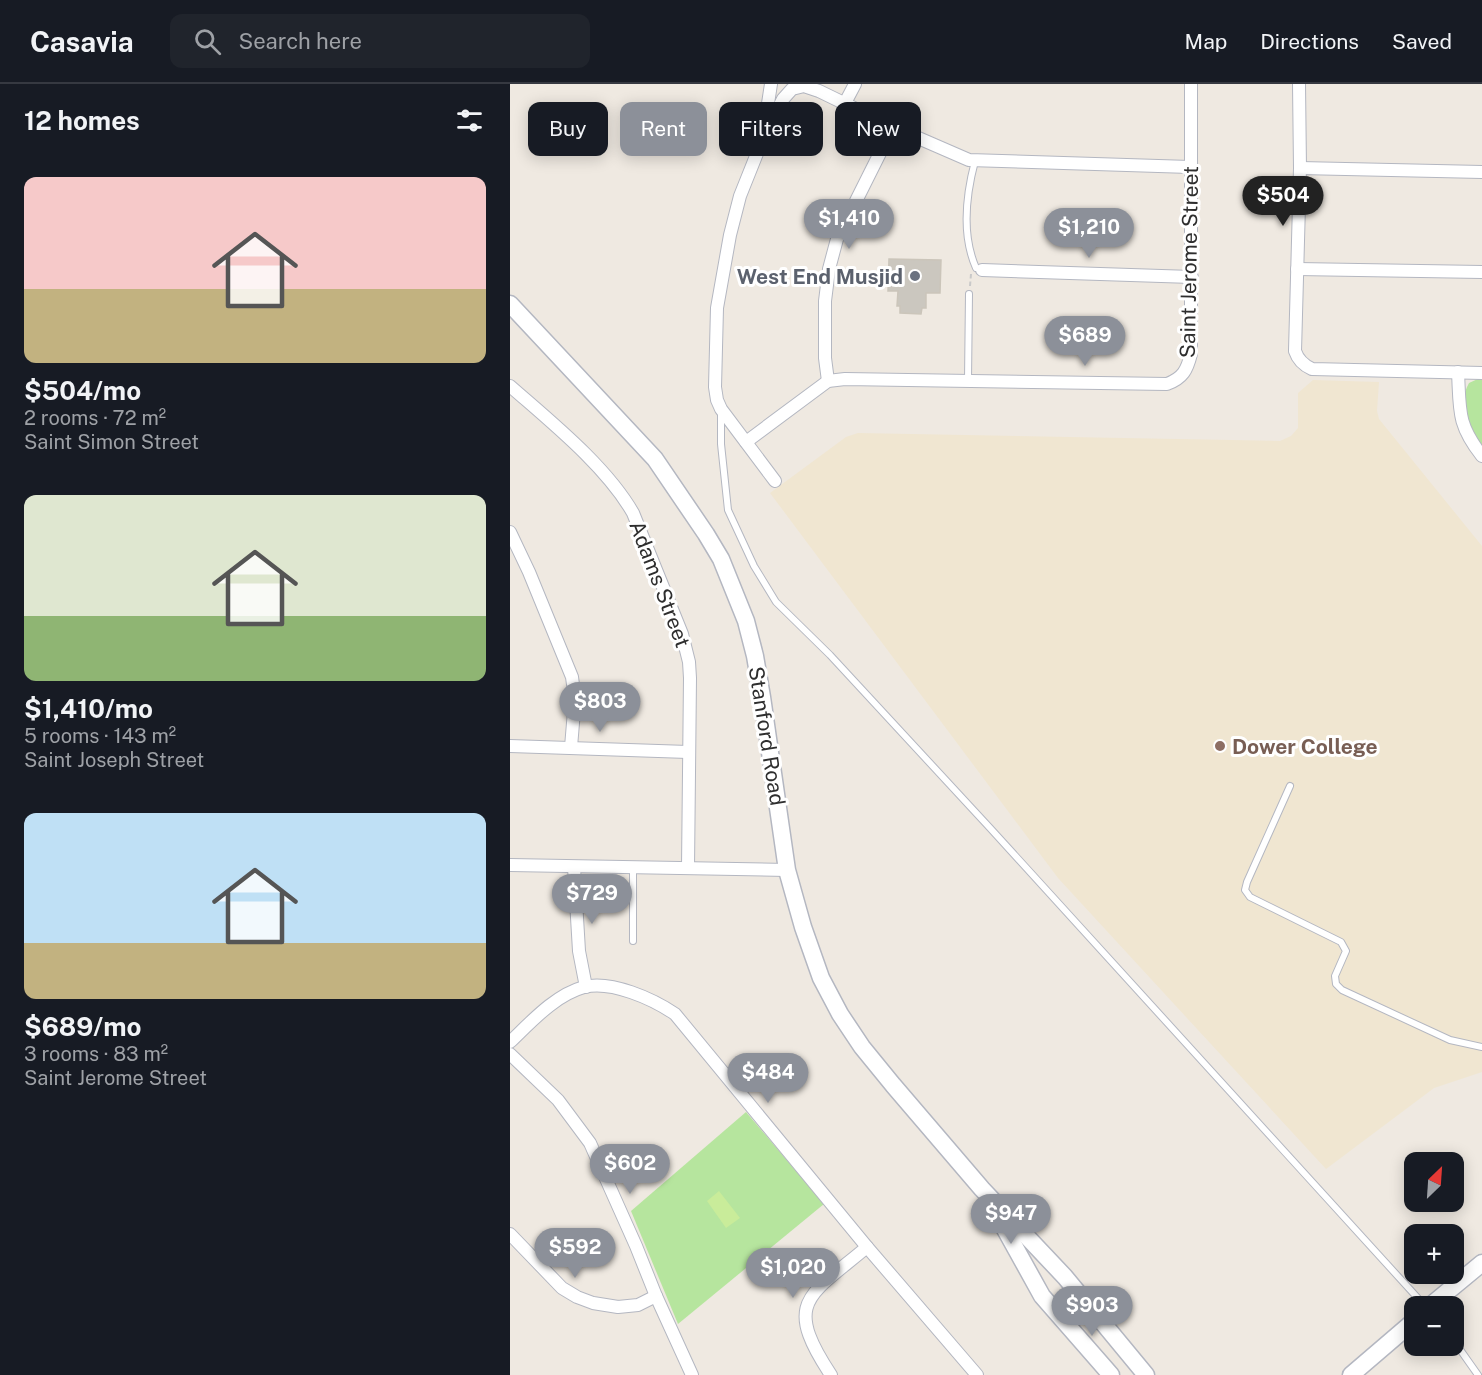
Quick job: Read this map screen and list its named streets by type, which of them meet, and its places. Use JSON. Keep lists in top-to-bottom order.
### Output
{
  "streets": {
    "main road": ["Stanford Road"],
    "street": ["Saint Jerome Street", "Adams Street"]
  },
  "places": ["West End Musjid", "Dower College"],
  "north": "top right",
  "page": {
    "header": "Casavia",
    "search": "Search here",
    "nav": ["Map", "Directions", "Saved"],
    "heading": "12 homes",
    "chip": [
      "Buy",
      "Rent",
      "Filters",
      "New"
    ],
    "list": [
      {
        "name": "$504/mo",
        "note": "2 rooms · 72 m² · Saint Simon Street"
      },
      {
        "name": "$1,410/mo",
        "note": "5 rooms · 143 m² · Saint Joseph Street"
      },
      {
        "name": "$689/mo",
        "note": "3 rooms · 83 m² · Saint Jerome Street"
      }
    ],
    "price": [
      "$504",
      "$1,410",
      "$1,210",
      "$689",
      "$803",
      "$729",
      "$484",
      "$602",
      "$947",
      "$592",
      "$1,020",
      "$903"
    ],
    "map_buttons": ["+", "−"]
  }
}
